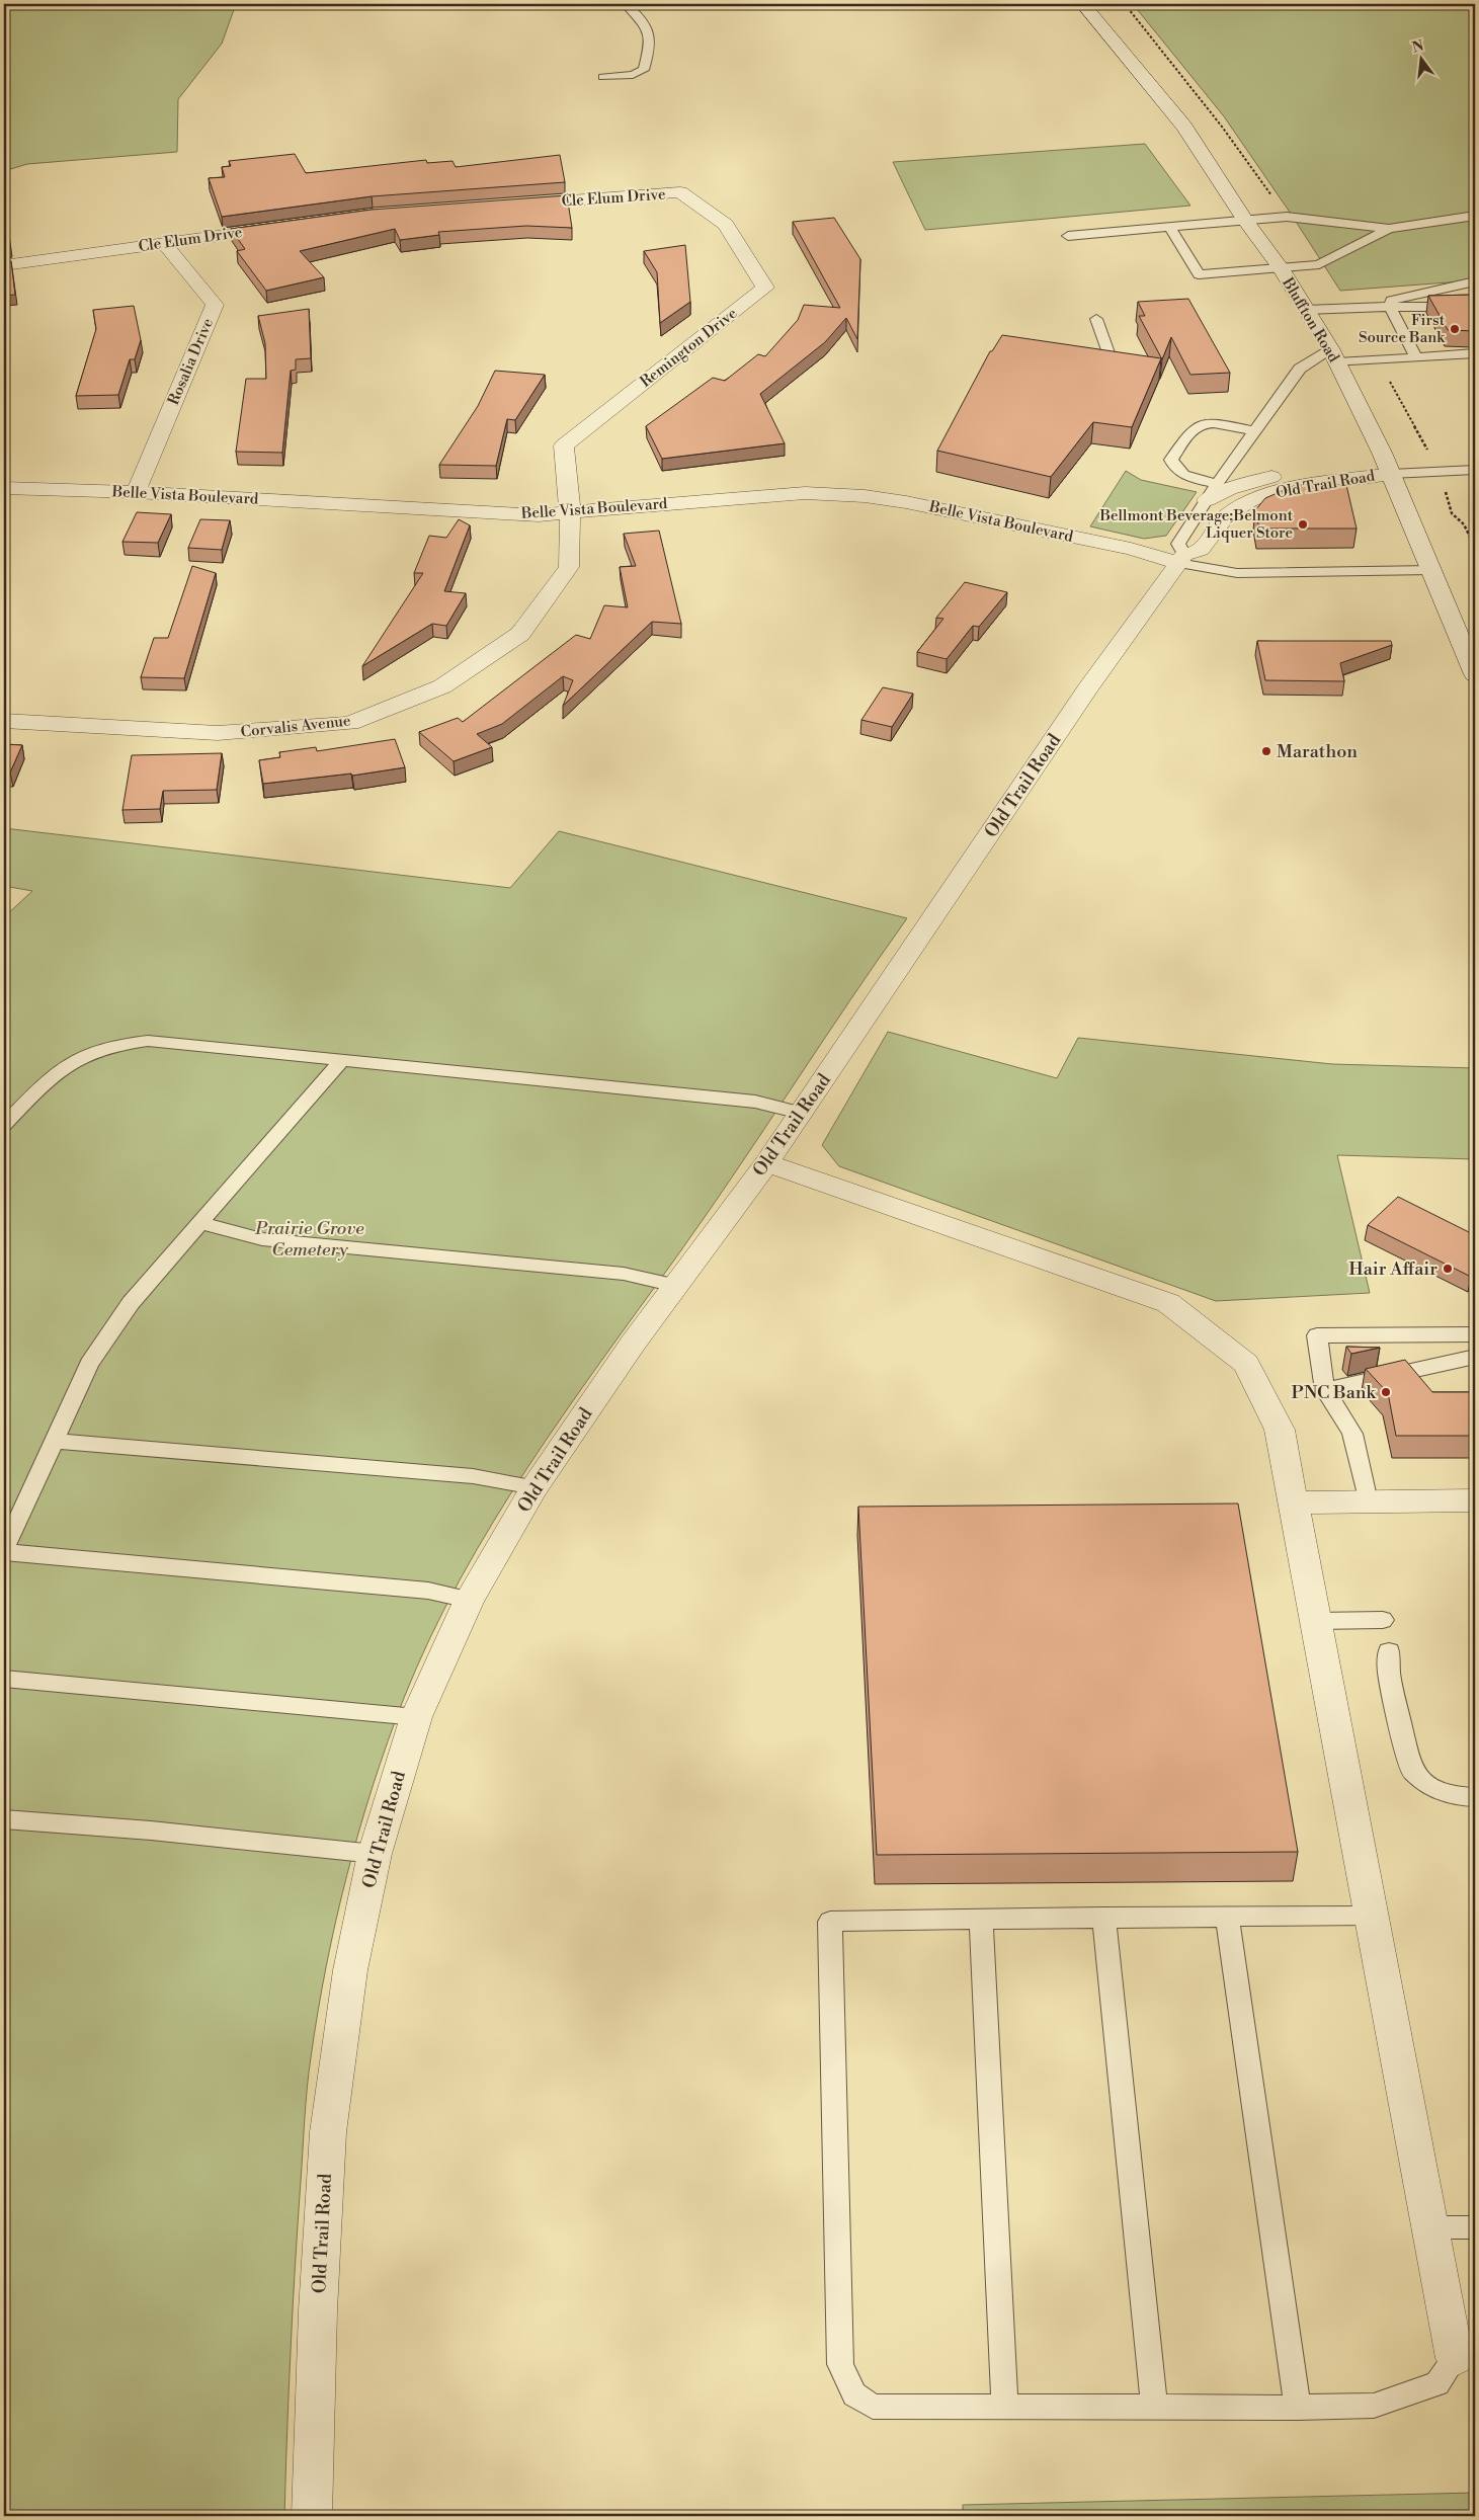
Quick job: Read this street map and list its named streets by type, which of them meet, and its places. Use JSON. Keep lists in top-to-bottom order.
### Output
{
  "streets": {
    "street": [
      "Cle Elum Drive",
      "Bluffton Road",
      "Remington Drive",
      "Rosalia Drive",
      "Old Trail Road",
      "Belle Vista Boulevard",
      "Corvalis Avenue"
    ]
  },
  "crossings": [
    ["Cle Elum Drive", "Remington Drive"],
    ["Cle Elum Drive", "Rosalia Drive"],
    ["Bluffton Road", "Old Trail Road"],
    ["Remington Drive", "Belle Vista Boulevard"],
    ["Remington Drive", "Corvalis Avenue"],
    ["Rosalia Drive", "Belle Vista Boulevard"],
    ["Old Trail Road", "Belle Vista Boulevard"],
    ["Belle Vista Boulevard", "Corvalis Avenue"]
  ],
  "parks": ["Prairie Grove Cemetery"],
  "places": [
    "First Source Bank",
    "Bellmont Beverage;Belmont Liquer Store",
    "Marathon",
    "Hair Affair",
    "PNC Bank"
  ],
  "north": "top"
}
